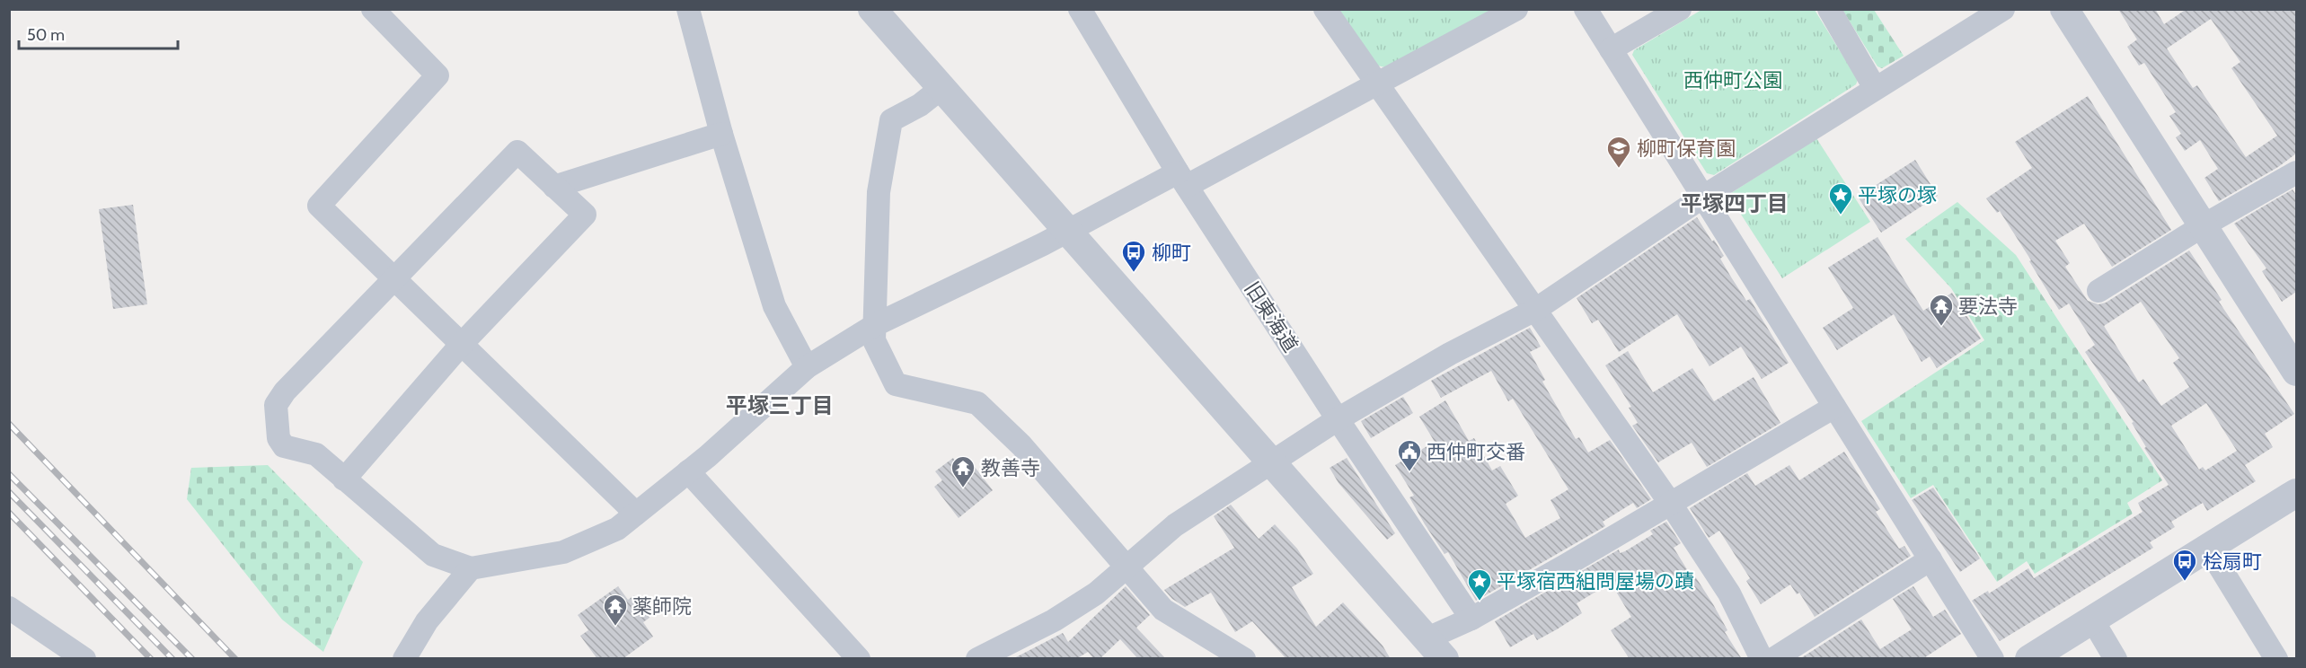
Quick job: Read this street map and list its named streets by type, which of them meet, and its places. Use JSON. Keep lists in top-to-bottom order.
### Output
{
  "streets": {
    "street": ["旧東海道"]
  },
  "districts": ["平塚四丁目", "平塚三丁目"],
  "parks": ["西仲町公園"],
  "places": {
    "school or university": ["柳町保育園"],
    "place": ["平塚の塚", "平塚宿西組問屋場の蹟"],
    "bus stop": ["柳町", "桧扇町"],
    "temple": ["要法寺", "教善寺", "薬師院"],
    "public building": ["西仲町交番"]
  },
  "scale_bar": "50 m"
}
